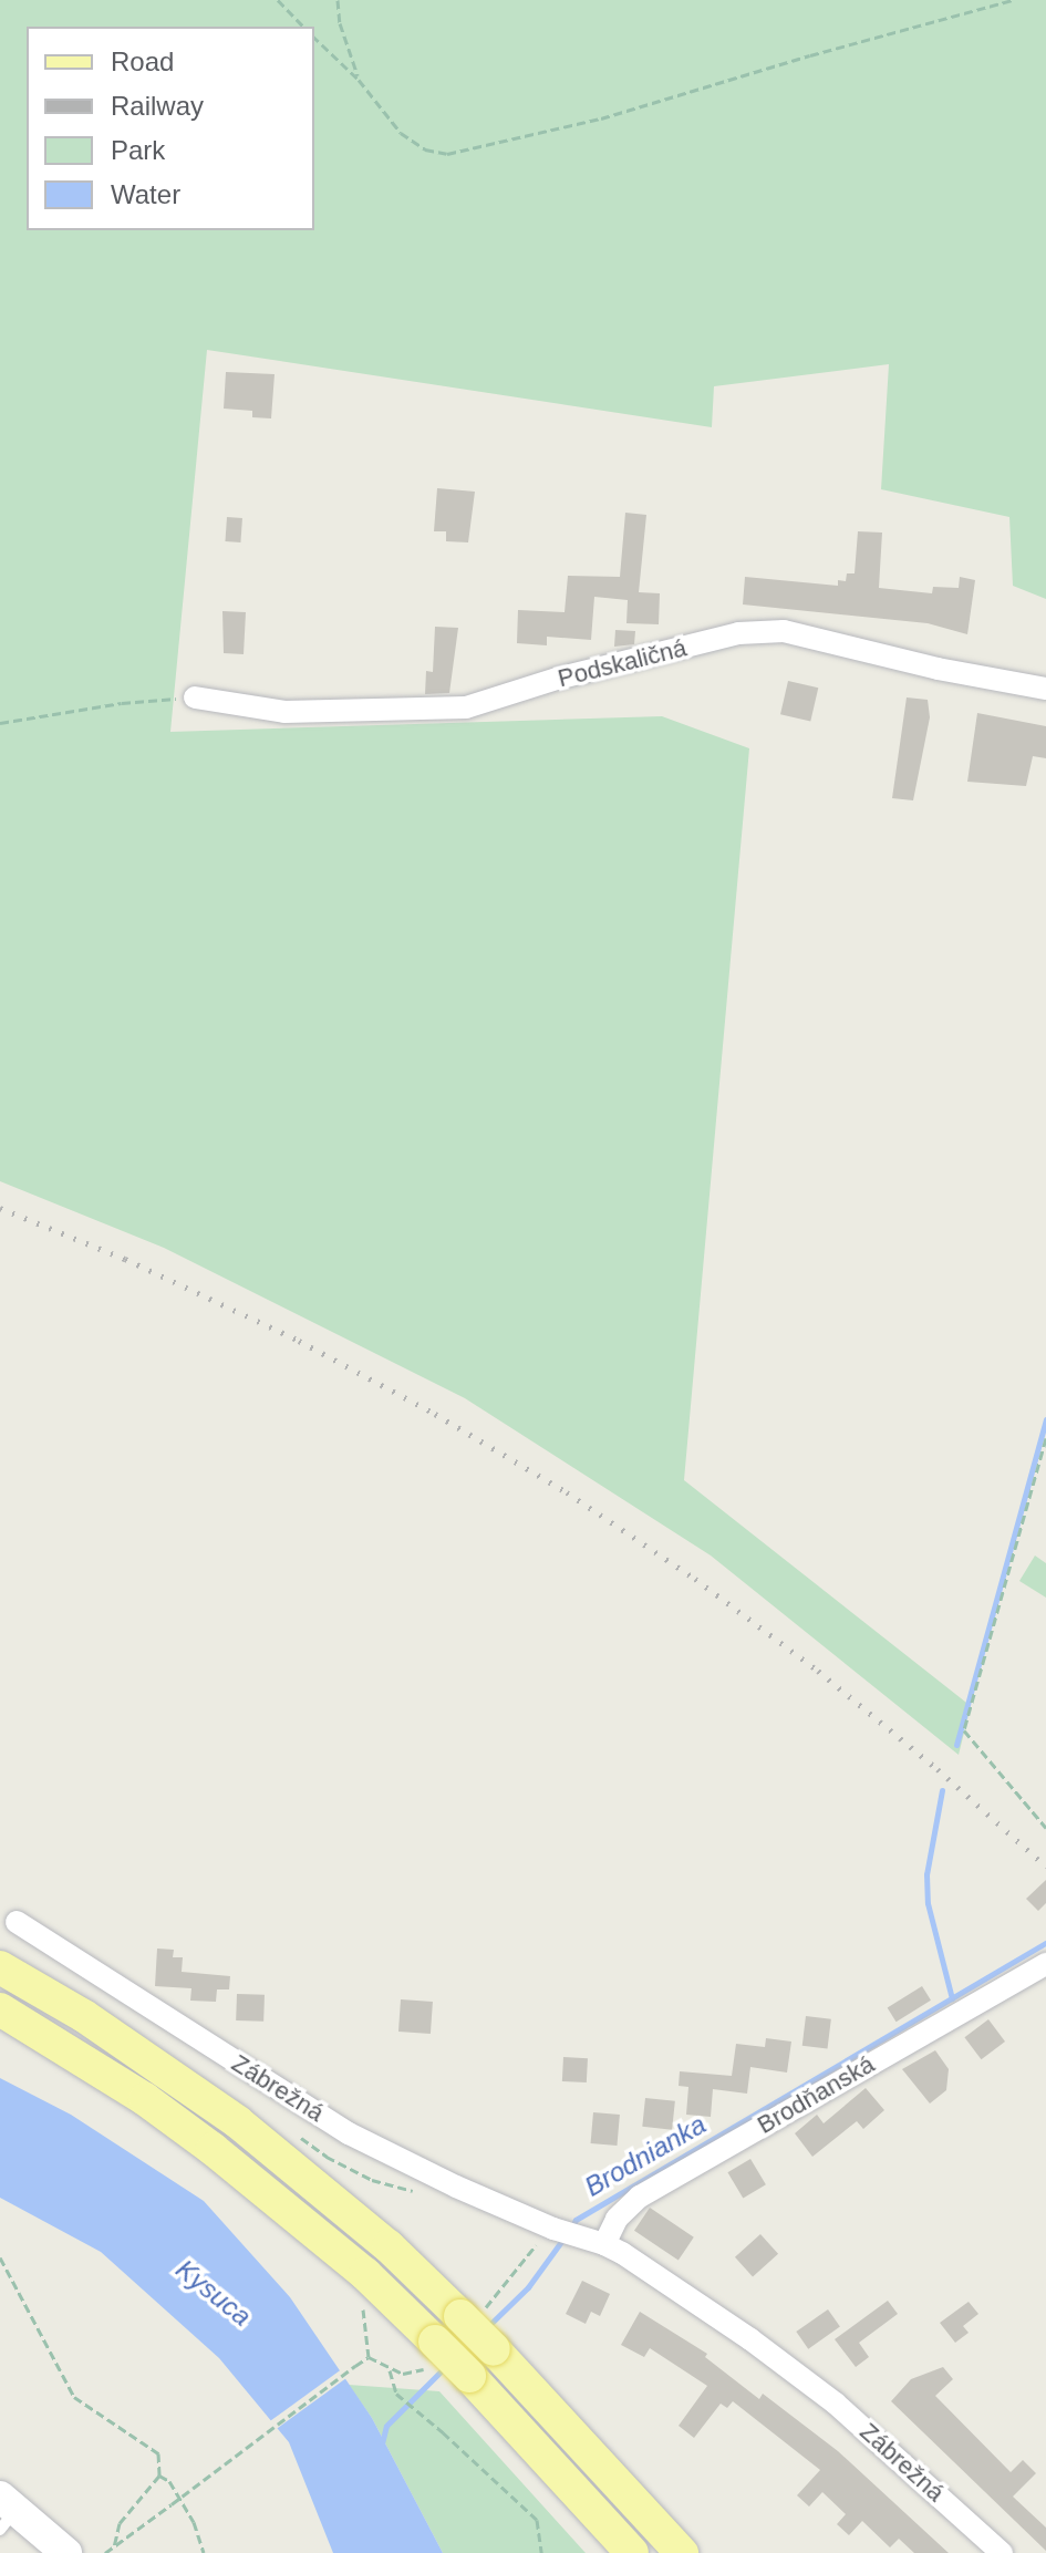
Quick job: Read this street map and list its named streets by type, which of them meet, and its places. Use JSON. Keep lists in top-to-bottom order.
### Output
{
  "streets": {
    "street": ["Podskaličná", "Zábrežná", "Brodňanská"]
  },
  "crossings": [
    ["Zábrežná", "Brodňanská"]
  ],
  "water": ["Brodnianka", "Kysuca"],
  "legend": [
    "Road",
    "Railway",
    "Park",
    "Water"
  ]
}
